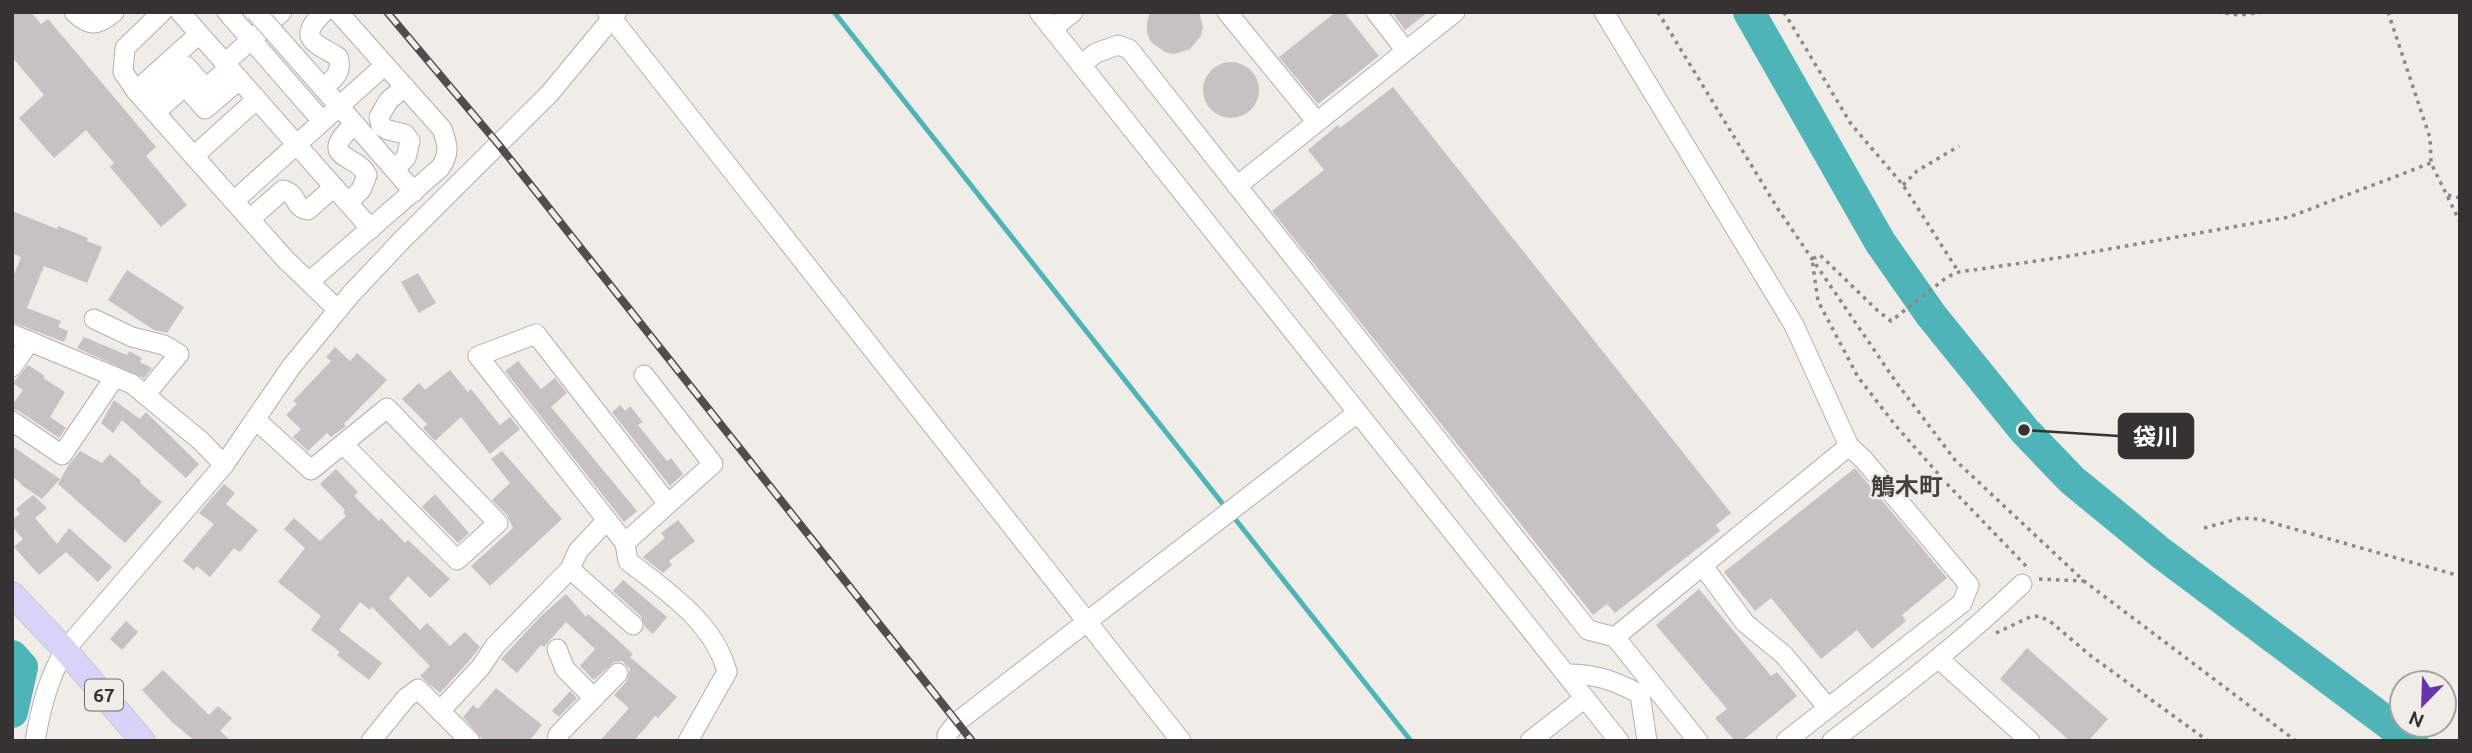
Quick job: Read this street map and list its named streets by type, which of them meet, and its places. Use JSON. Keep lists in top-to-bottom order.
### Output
{
  "streets": {
    "main road": ["67"]
  },
  "districts": ["鵤木町"],
  "places": ["袋川"],
  "north": "bottom left"
}
